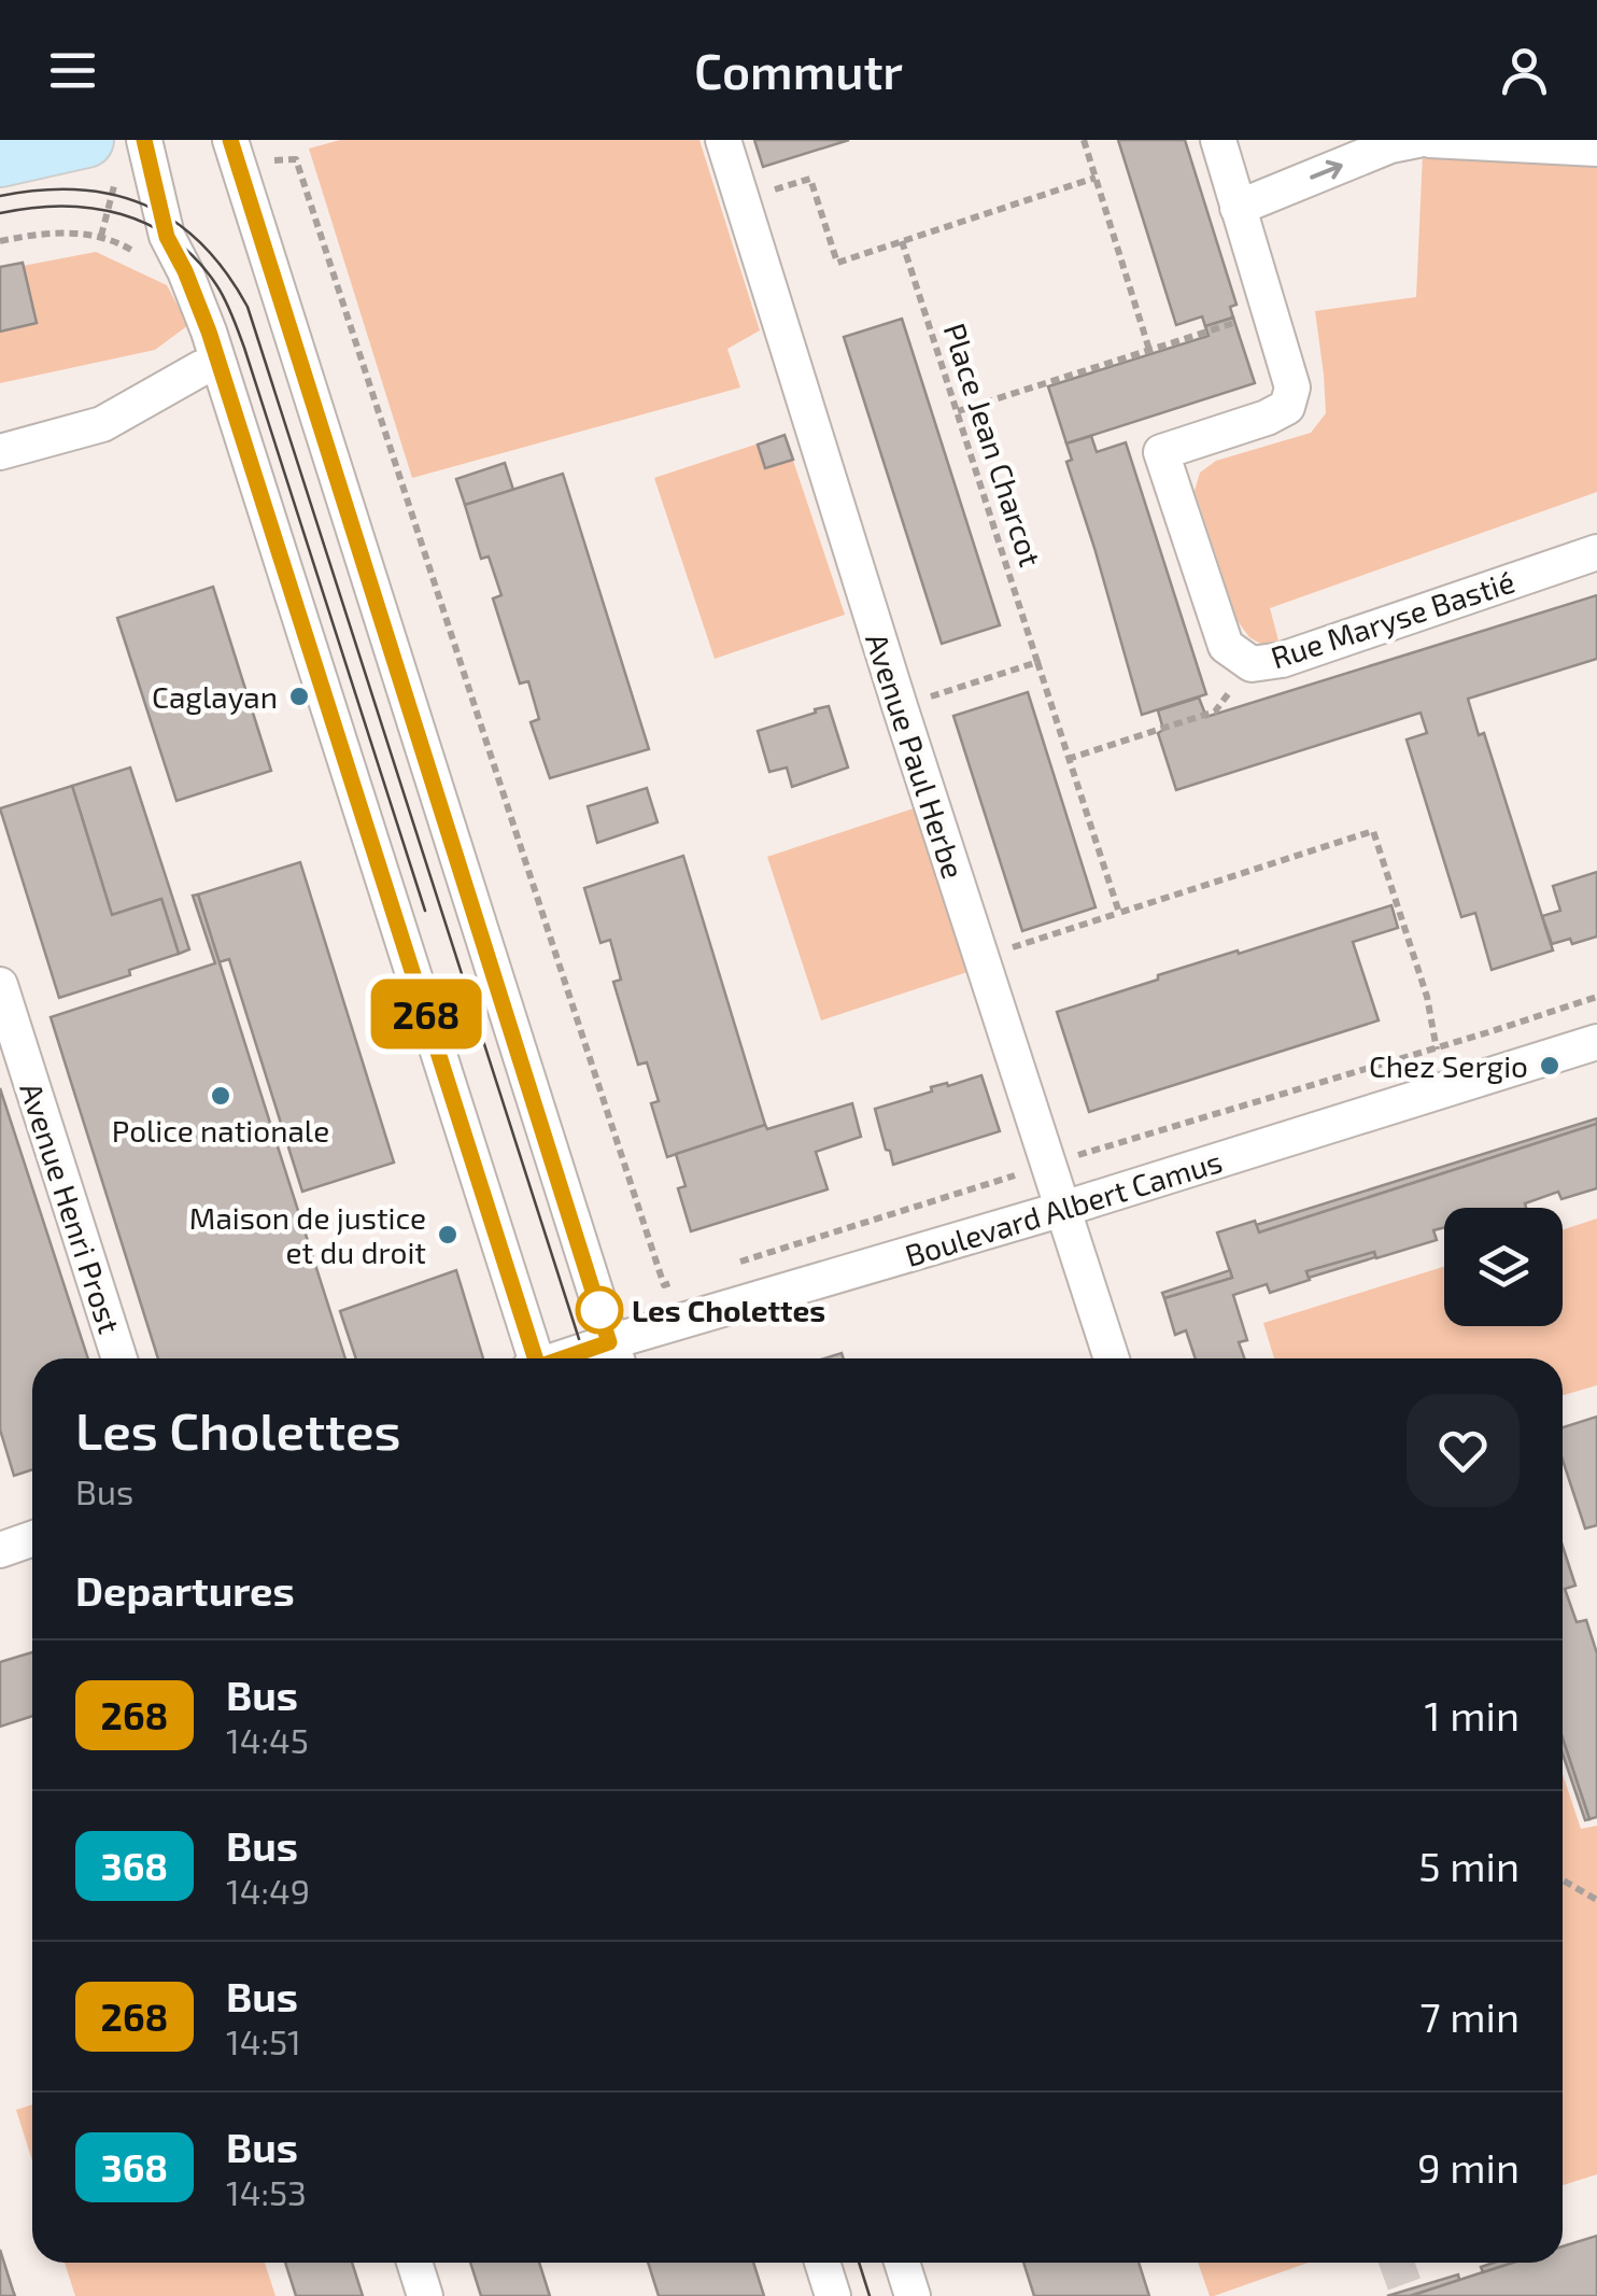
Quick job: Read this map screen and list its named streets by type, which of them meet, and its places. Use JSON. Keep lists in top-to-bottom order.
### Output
{
  "streets": {
    "street": [
      "Rue Maryse Bastié",
      "Avenue Paul Herbe",
      "Avenue Henri Prost",
      "Boulevard Albert Camus"
    ],
    "path": ["Place Jean Charcot"]
  },
  "crossings": [
    ["Avenue Paul Herbe", "Boulevard Albert Camus"]
  ],
  "places": [
    "Caglayan",
    "Chez Sergio",
    "Police nationale",
    "Maison de justice et du droit",
    "Les Cholettes"
  ],
  "lines": ["bus line 268"],
  "page": {
    "header": "Commutr",
    "on_map": "268",
    "heading": [
      ["Les Cholettes", "Bus"],
      "Departures"
    ],
    "list": [
      {
        "mark": "268",
        "name": "Bus",
        "note": "14:45",
        "value": "1 min"
      },
      {
        "mark": "368",
        "name": "Bus",
        "note": "14:49",
        "value": "5 min"
      },
      {
        "mark": "268",
        "name": "Bus",
        "note": "14:51",
        "value": "7 min"
      },
      {
        "mark": "368",
        "name": "Bus",
        "note": "14:53",
        "value": "9 min"
      }
    ]
  }
}
